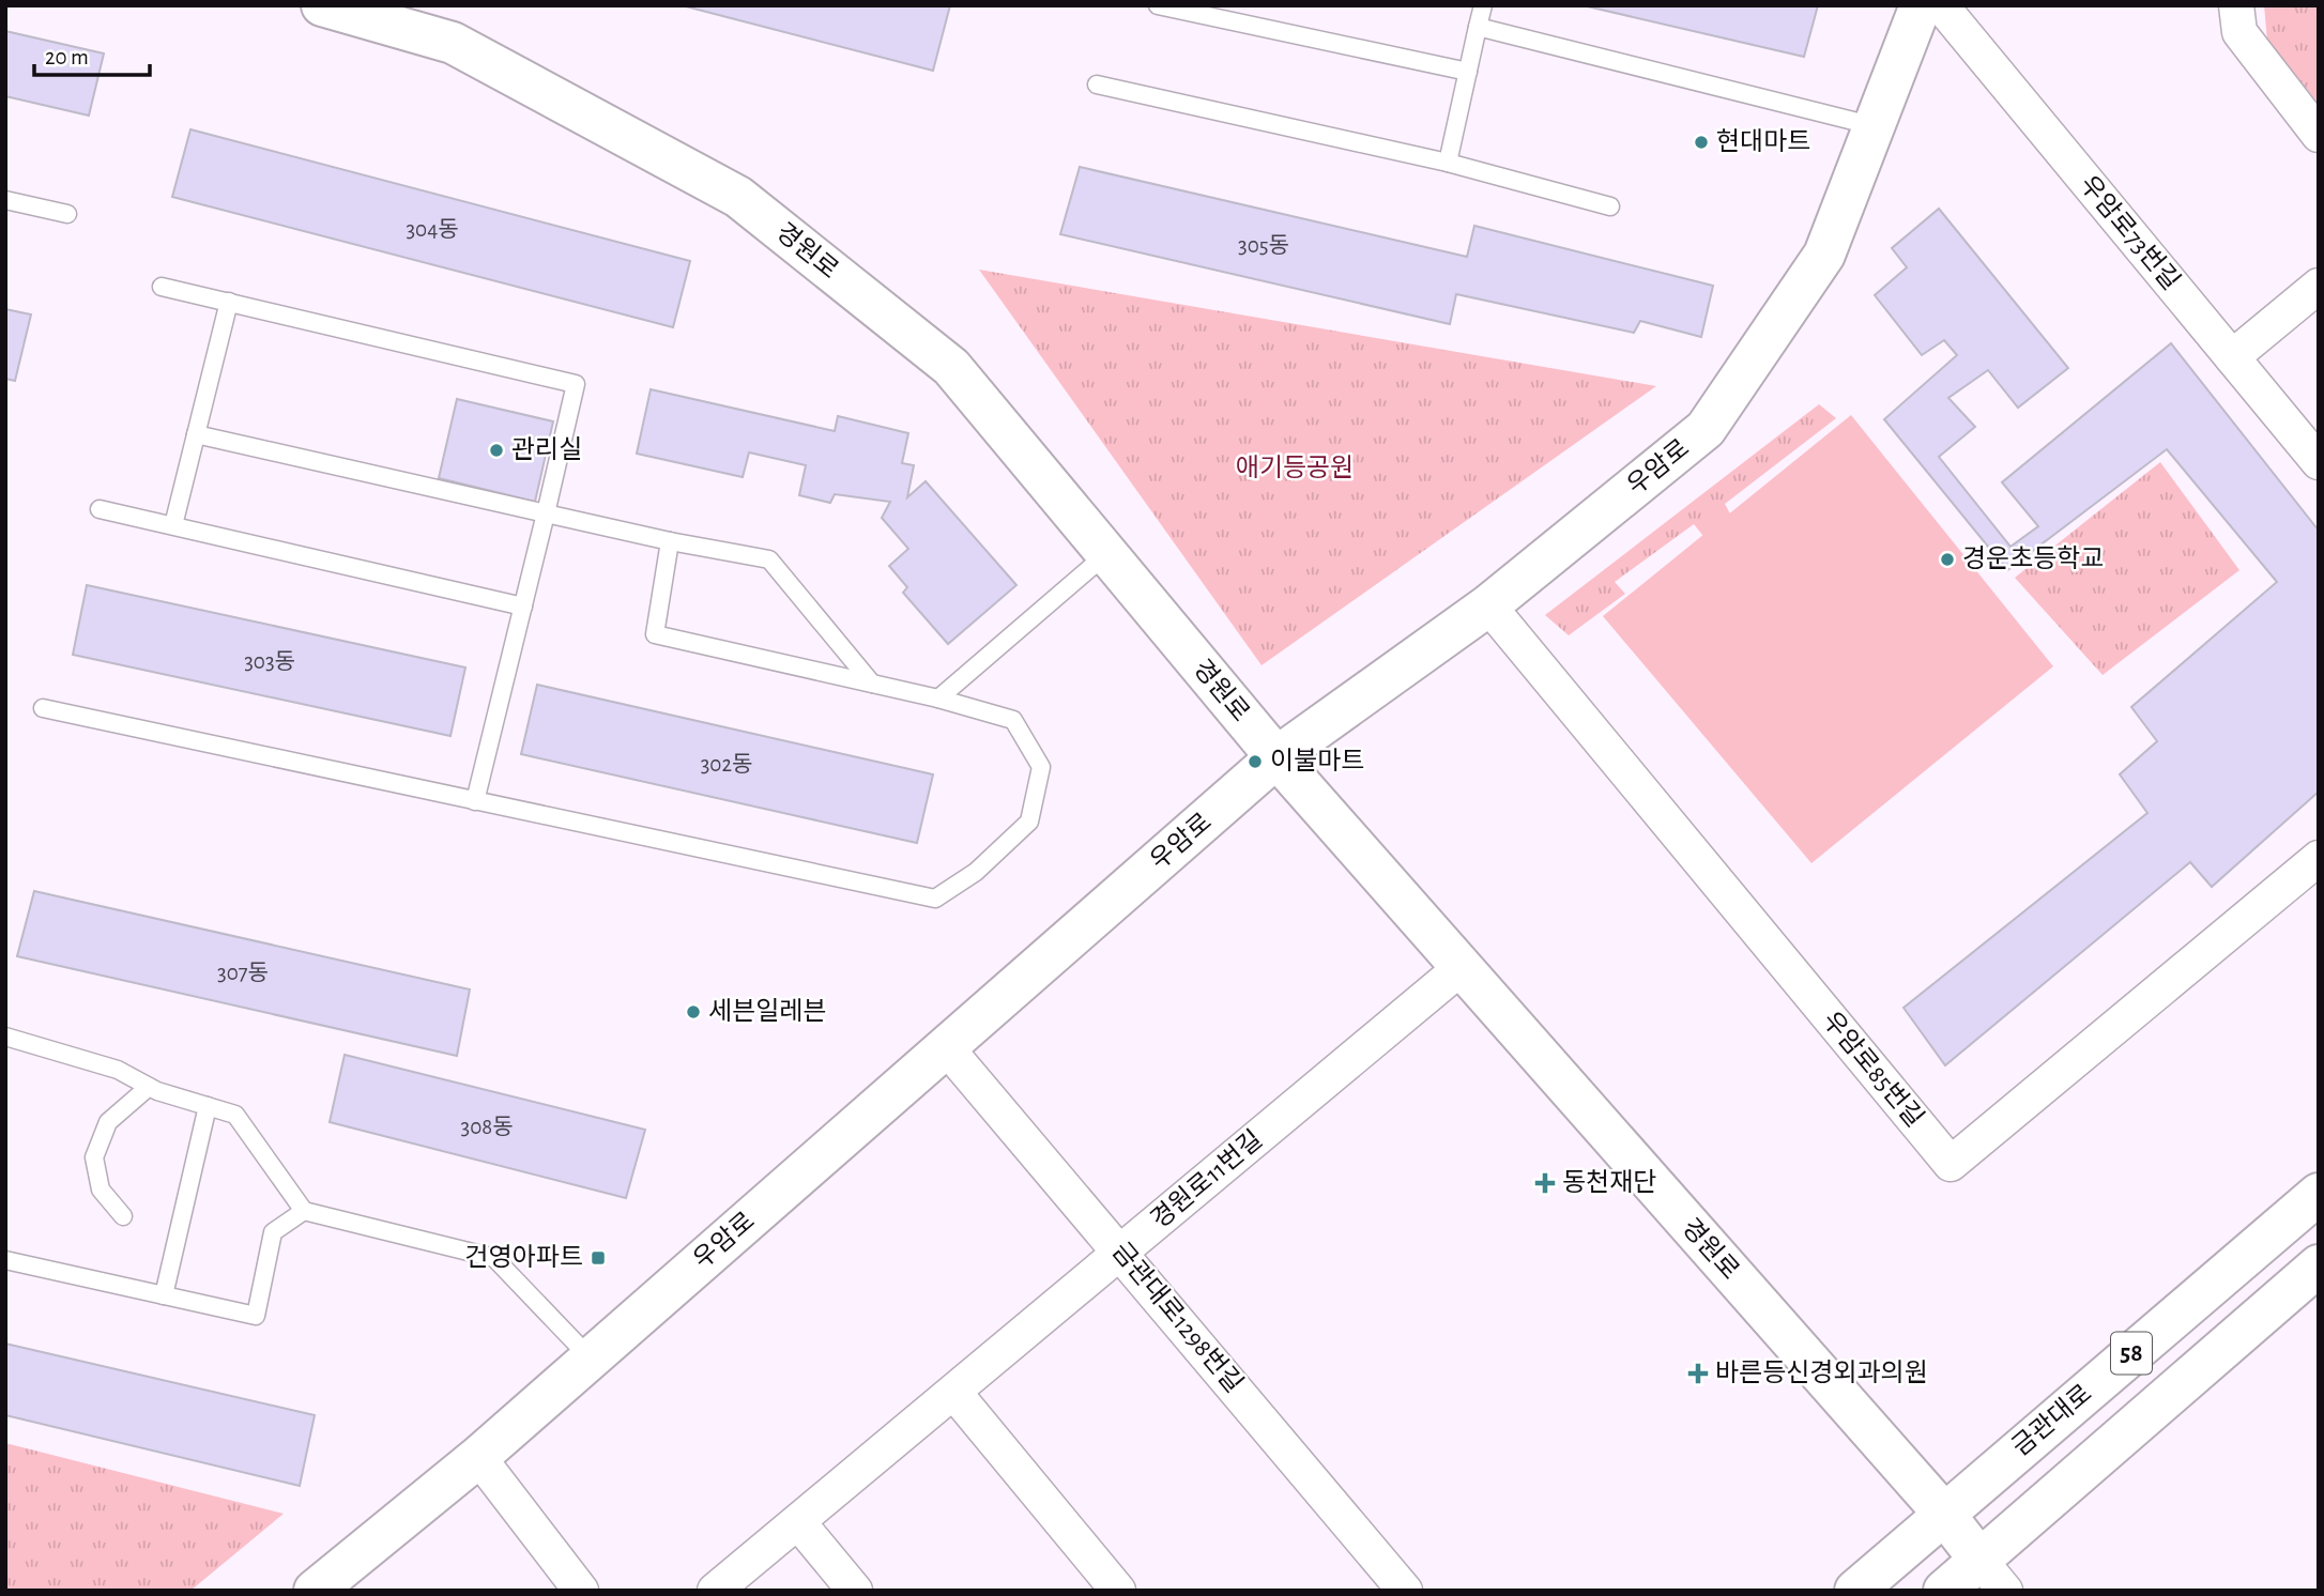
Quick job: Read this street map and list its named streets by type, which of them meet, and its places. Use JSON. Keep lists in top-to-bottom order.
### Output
{
  "streets": {
    "street": [
      "우암로73번길",
      "경원로",
      "우암로",
      "우암로85번길",
      "경원로11번길",
      "금관대로1298번길",
      "58",
      "금관대로"
    ]
  },
  "crossings": [
    ["경원로", "우암로"],
    ["경원로", "경원로11번길"],
    ["경원로", "58"],
    ["경원로", "금관대로"],
    ["우암로", "우암로85번길"],
    ["우암로", "금관대로1298번길"],
    ["경원로11번길", "금관대로1298번길"]
  ],
  "parks": ["애기등공원"],
  "places": {
    "other": [
      "현대마트",
      "관리실",
      "경운초등학교",
      "이불마트",
      "세븐일레븐"
    ],
    "health": ["동천재단", "바른등신경외과의원"],
    "transit": ["건영아파트"]
  },
  "house_numbers": [
    "304동",
    "305동",
    "303동",
    "302동",
    "307동",
    "308동"
  ],
  "scale_bar": "20 m"
}
